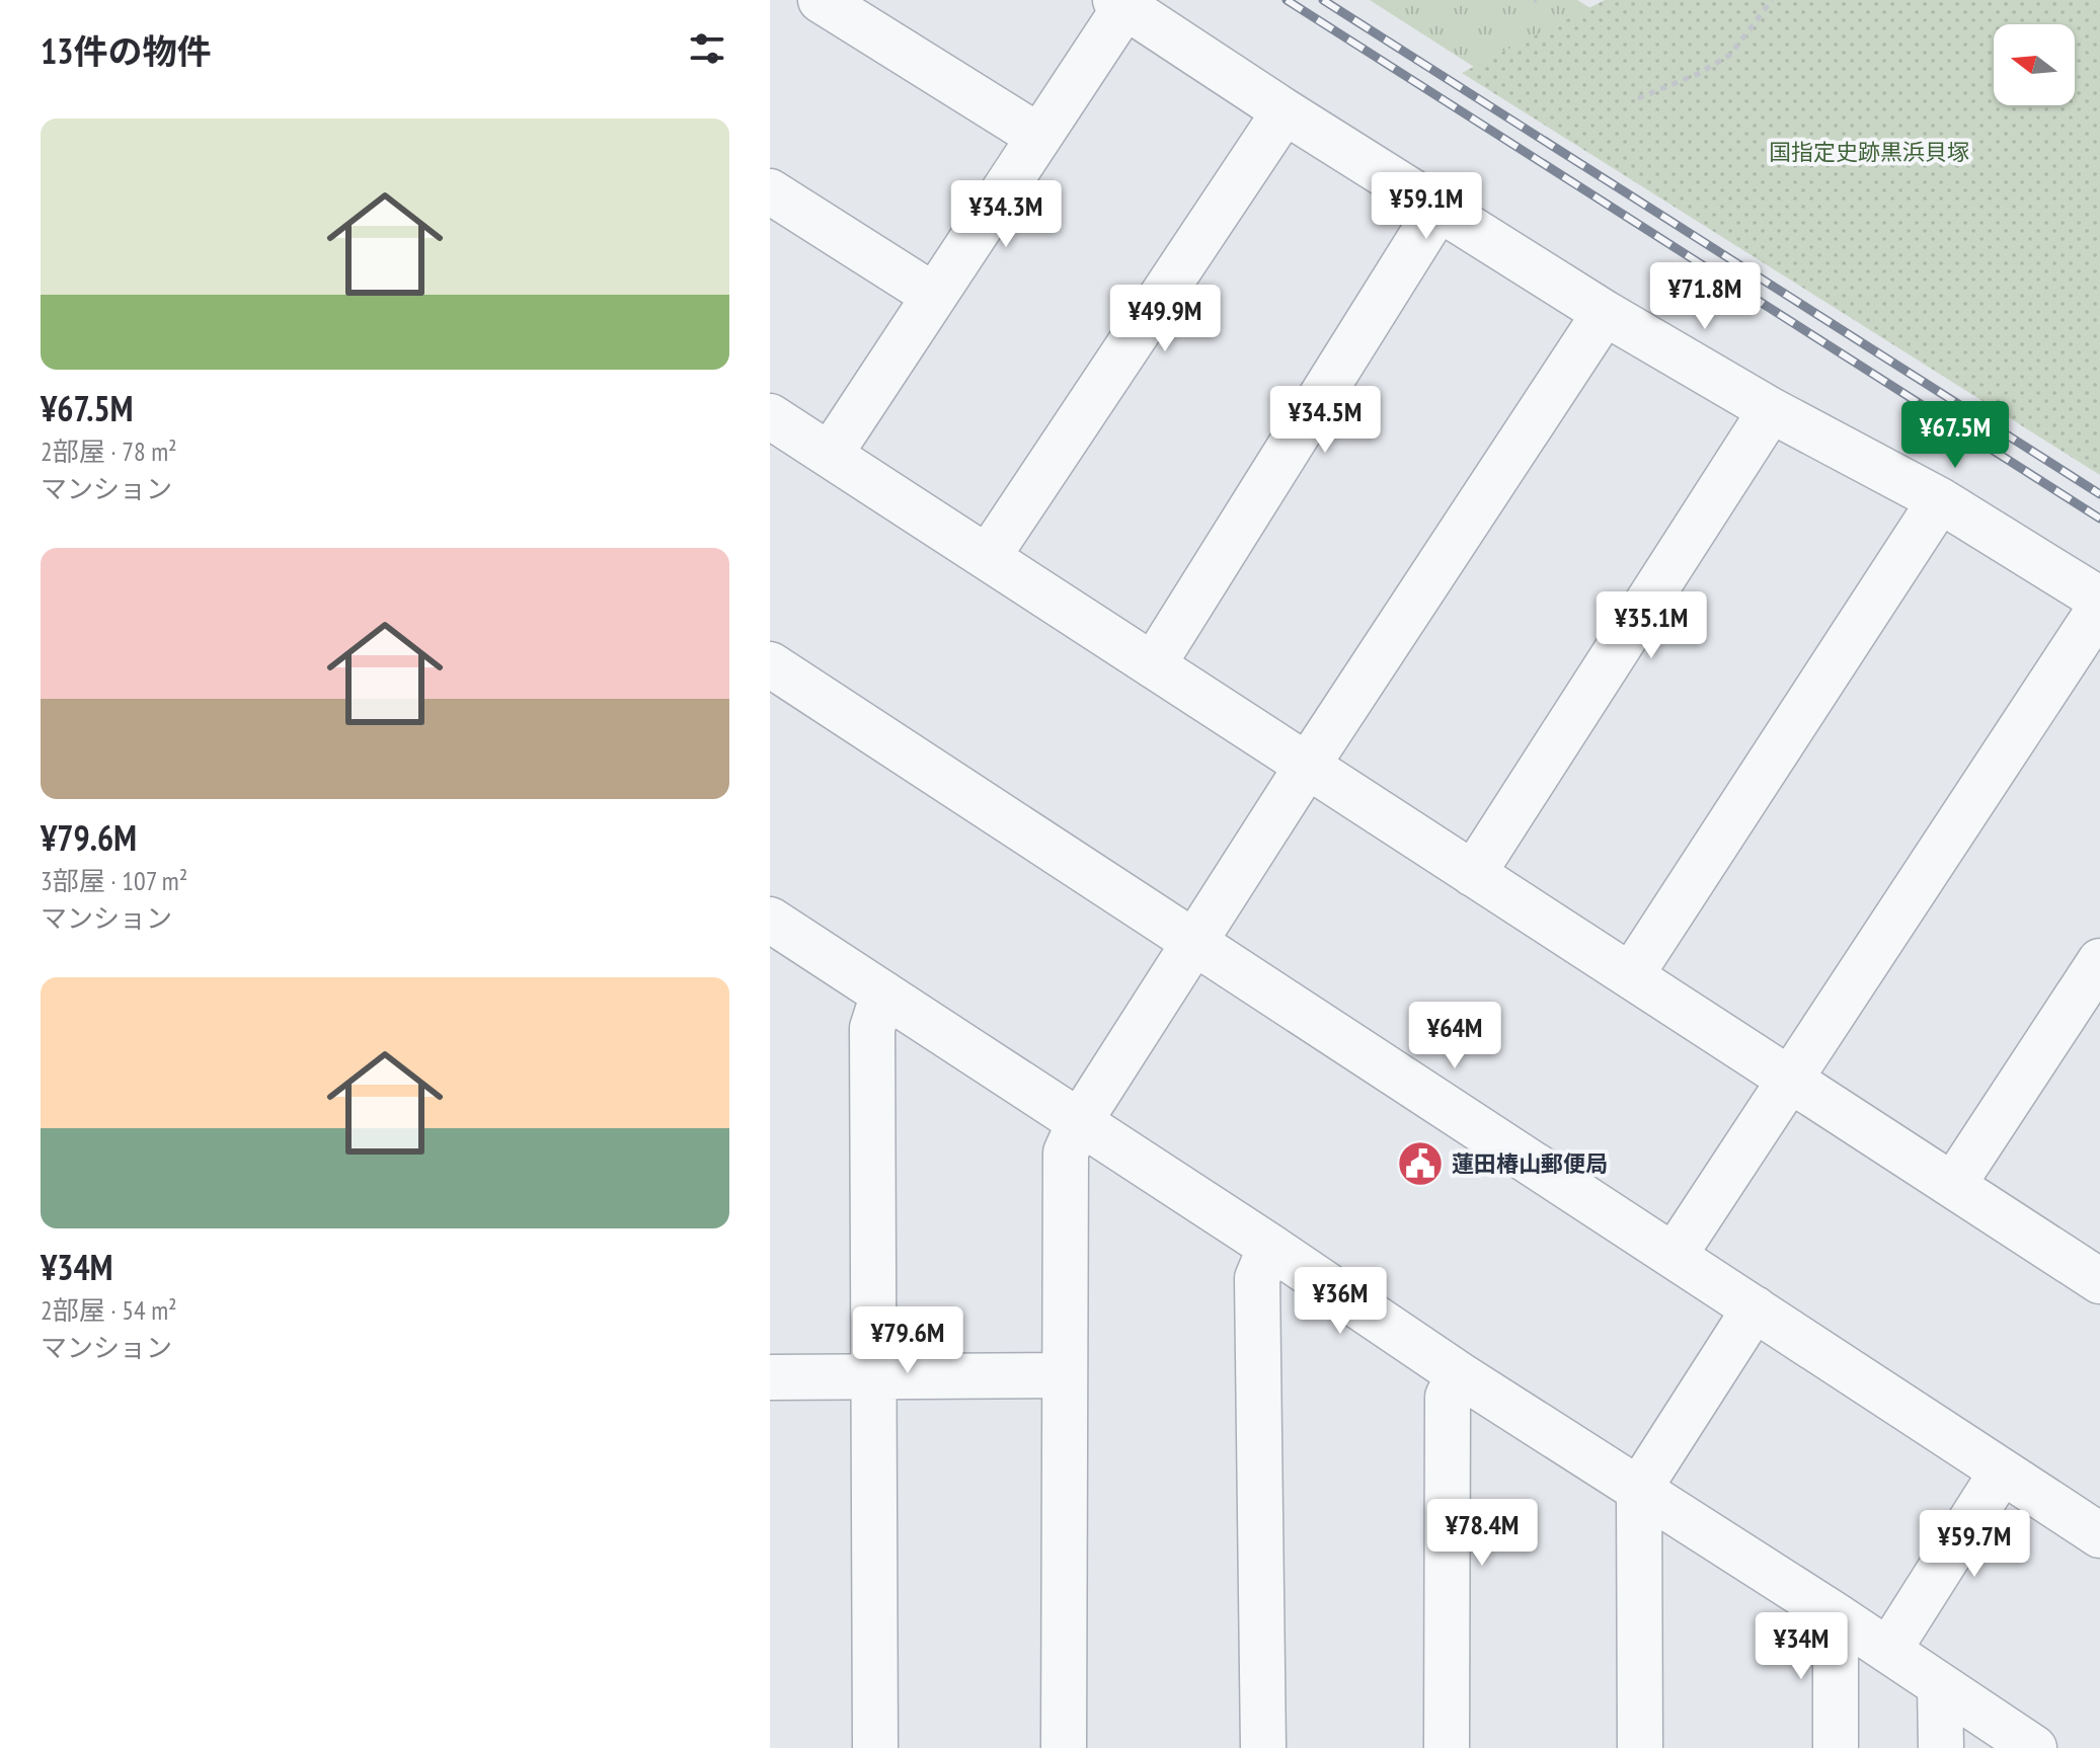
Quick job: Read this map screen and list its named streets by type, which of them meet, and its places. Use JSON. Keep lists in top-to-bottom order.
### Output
{
  "parks": ["国指定史跡黒浜貝塚"],
  "places": {
    "public building": ["蓮田椿山郵便局"]
  },
  "north": "left",
  "page": {
    "heading": "13件の物件",
    "list": [
      {
        "name": "¥67.5M",
        "note": "2部屋 · 78 m² · マンション"
      },
      {
        "name": "¥79.6M",
        "note": "3部屋 · 107 m² · マンション"
      },
      {
        "name": "¥34M",
        "note": "2部屋 · 54 m² · マンション"
      }
    ],
    "price": [
      "¥59.1M",
      "¥34.3M",
      "¥71.8M",
      "¥49.9M",
      "¥34.5M",
      "¥67.5M",
      "¥35.1M",
      "¥64M",
      "¥36M",
      "¥79.6M",
      "¥78.4M",
      "¥59.7M",
      "¥34M"
    ]
  }
}
